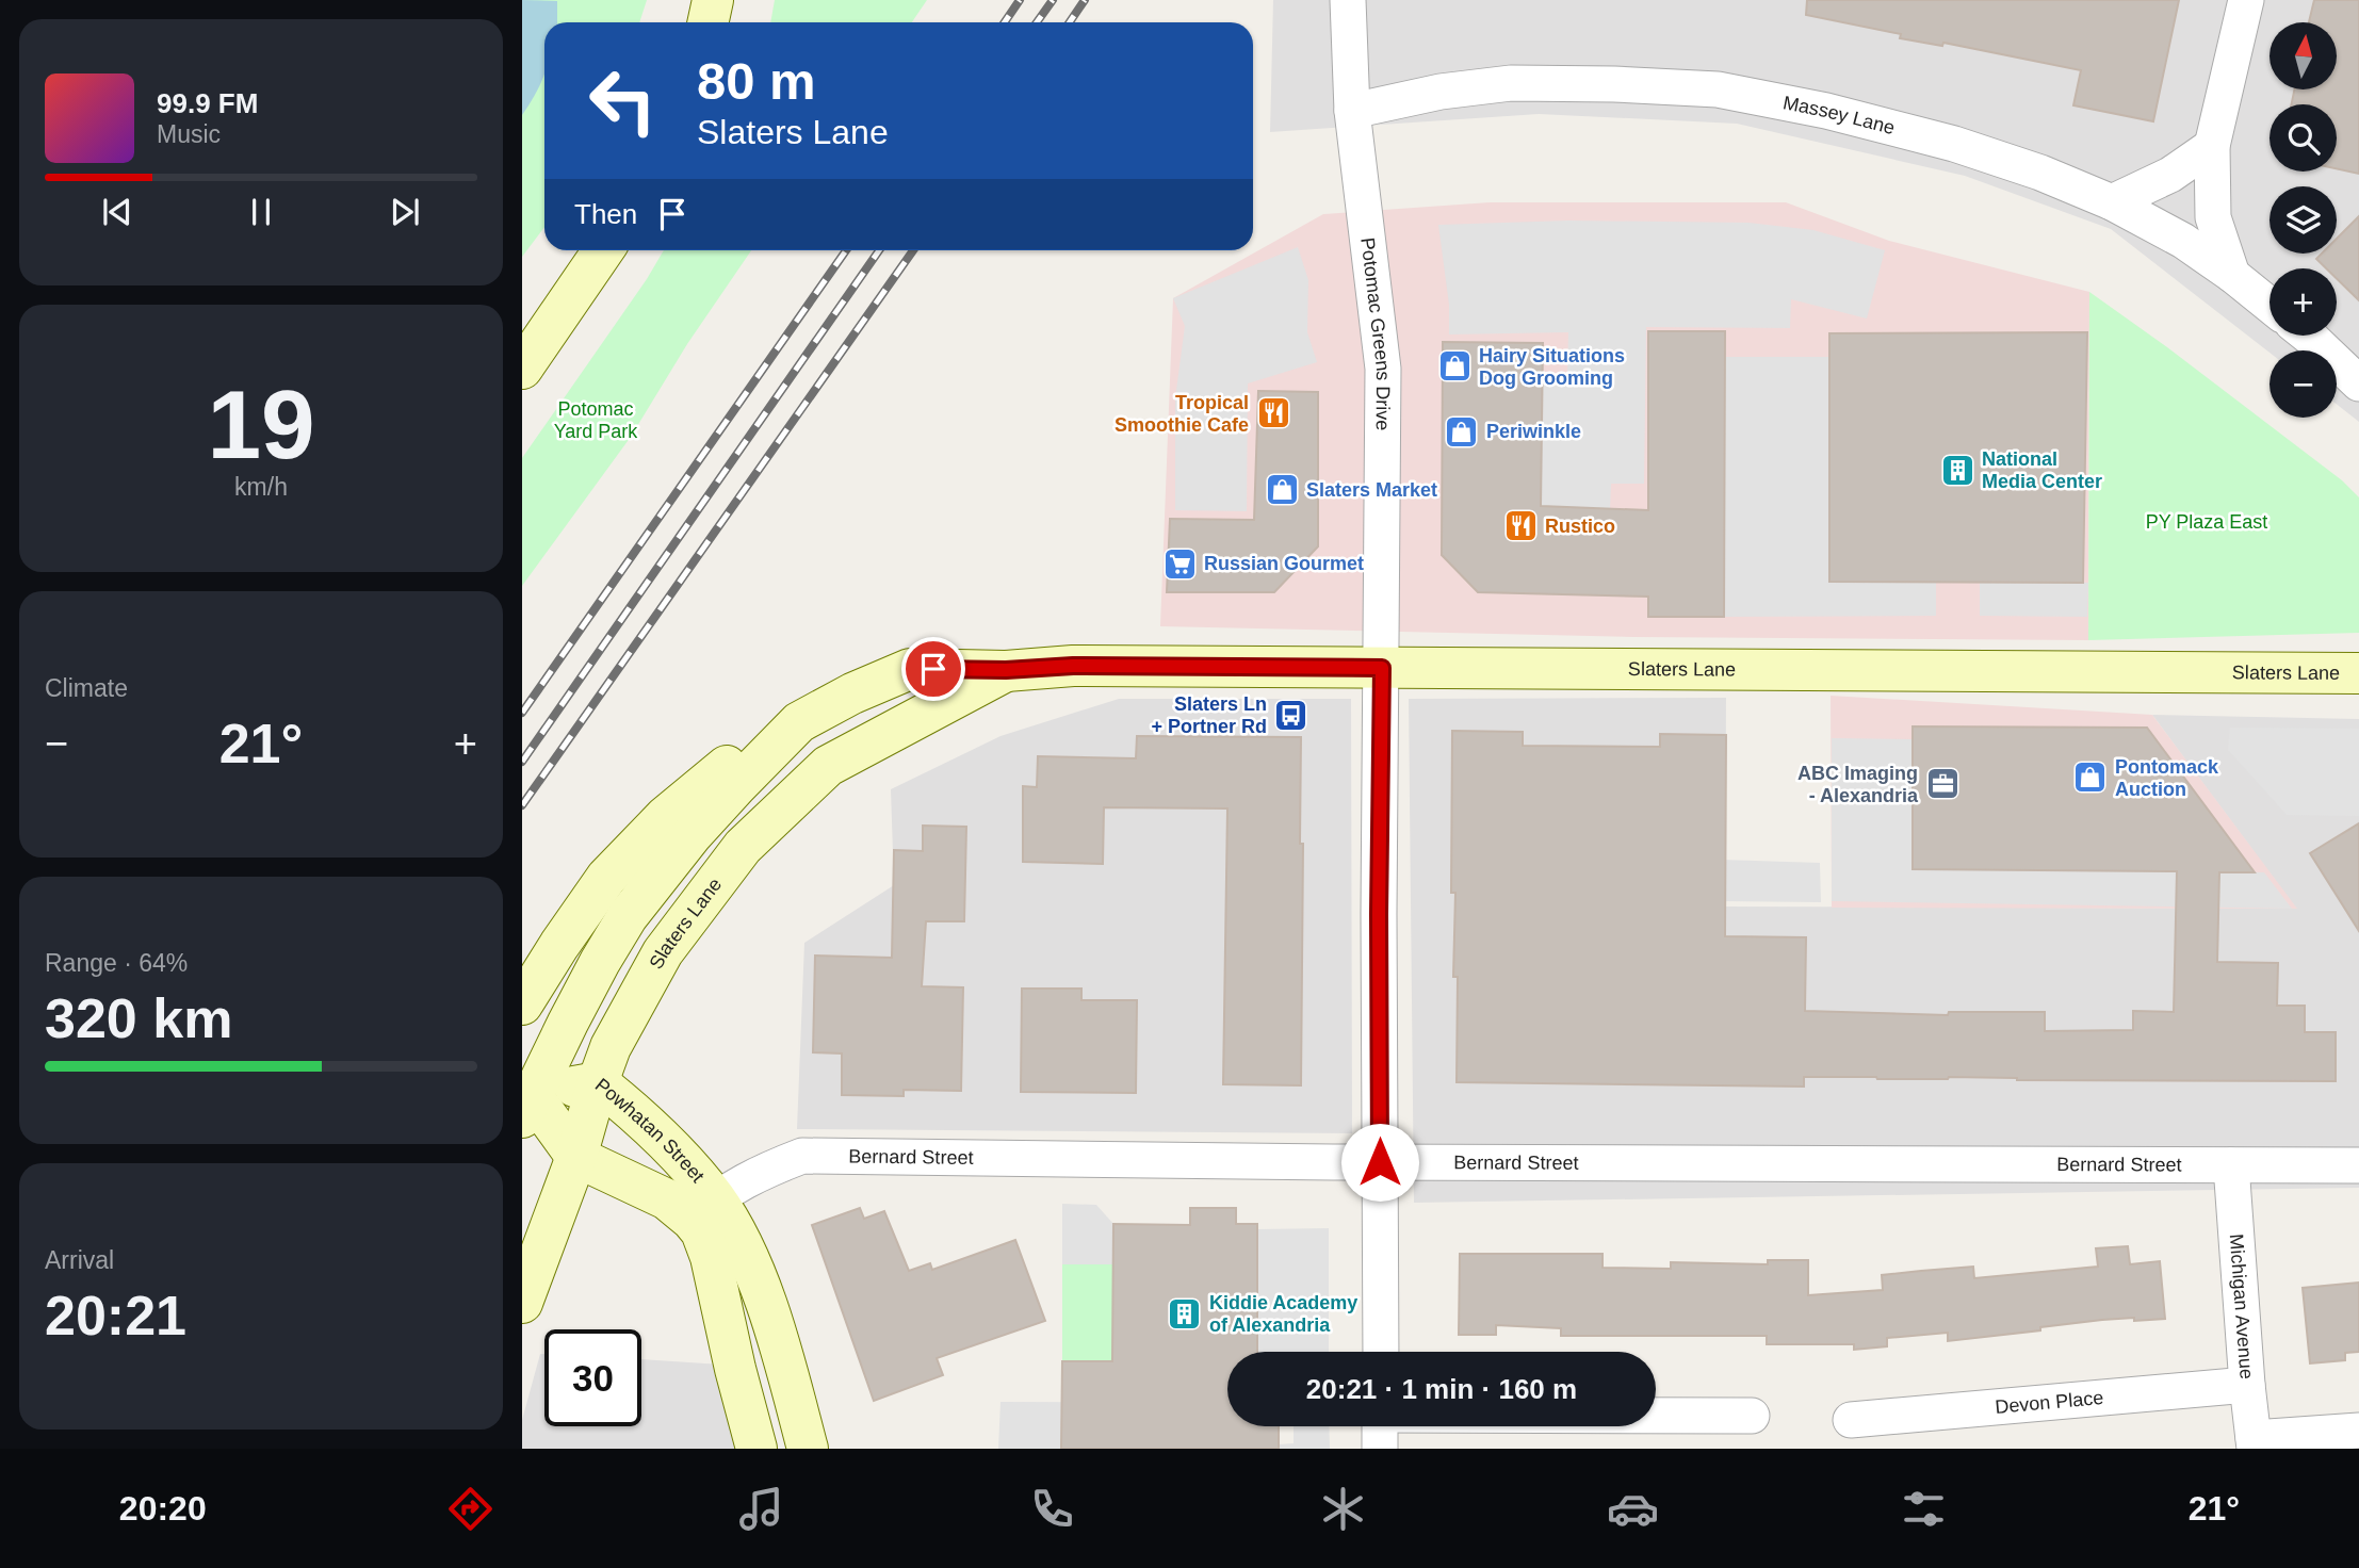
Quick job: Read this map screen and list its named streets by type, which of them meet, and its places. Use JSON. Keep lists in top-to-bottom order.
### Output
{
  "streets": {
    "main road": ["Slaters Lane", "Powhatan Street"],
    "street": [
      "Massey Lane",
      "Potomac Greens Drive",
      "Bernard Street",
      "Michigan Avenue",
      "Devon Place"
    ]
  },
  "crossings": [
    ["Massey Lane", "Potomac Greens Drive"],
    ["Potomac Greens Drive", "Slaters Lane"],
    ["Potomac Greens Drive", "Bernard Street"],
    ["Slaters Lane", "Powhatan Street"],
    ["Powhatan Street", "Bernard Street"],
    ["Bernard Street", "Michigan Avenue"],
    ["Michigan Avenue", "Devon Place"]
  ],
  "parks": ["Potomac Yard Park", "PY Plaza East"],
  "places": {
    "shop": [
      "Hairy Situations Dog Grooming",
      "Periwinkle",
      "Slaters Market",
      "Pontomack Auction"
    ],
    "restaurant": ["Tropical Smoothie Cafe", "Rustico"],
    "building": ["National Media Center", "Kiddie Academy of Alexandria"],
    "supermarket": ["Russian Gourmet"],
    "bus stop": ["Slaters Ln + Portner Rd"],
    "office": ["ABC Imaging - Alexandria"]
  },
  "north": "top",
  "page": {
    "map_buttons": ["+", "−"],
    "turn": ["80 m", "Slaters Lane"],
    "song": ["99.9 FM", "Music"],
    "then": "Then",
    "tile": [
      ["19", "km/h"],
      "Climate",
      ["Range · 64%", "320 km"],
      ["Arrival", "20:21"]
    ],
    "heat": ["−", "21°", "+"],
    "limit": "30",
    "trip": "20:21 · 1 min · 160 m",
    "tabs": ["20:20", "21°"]
  }
}
